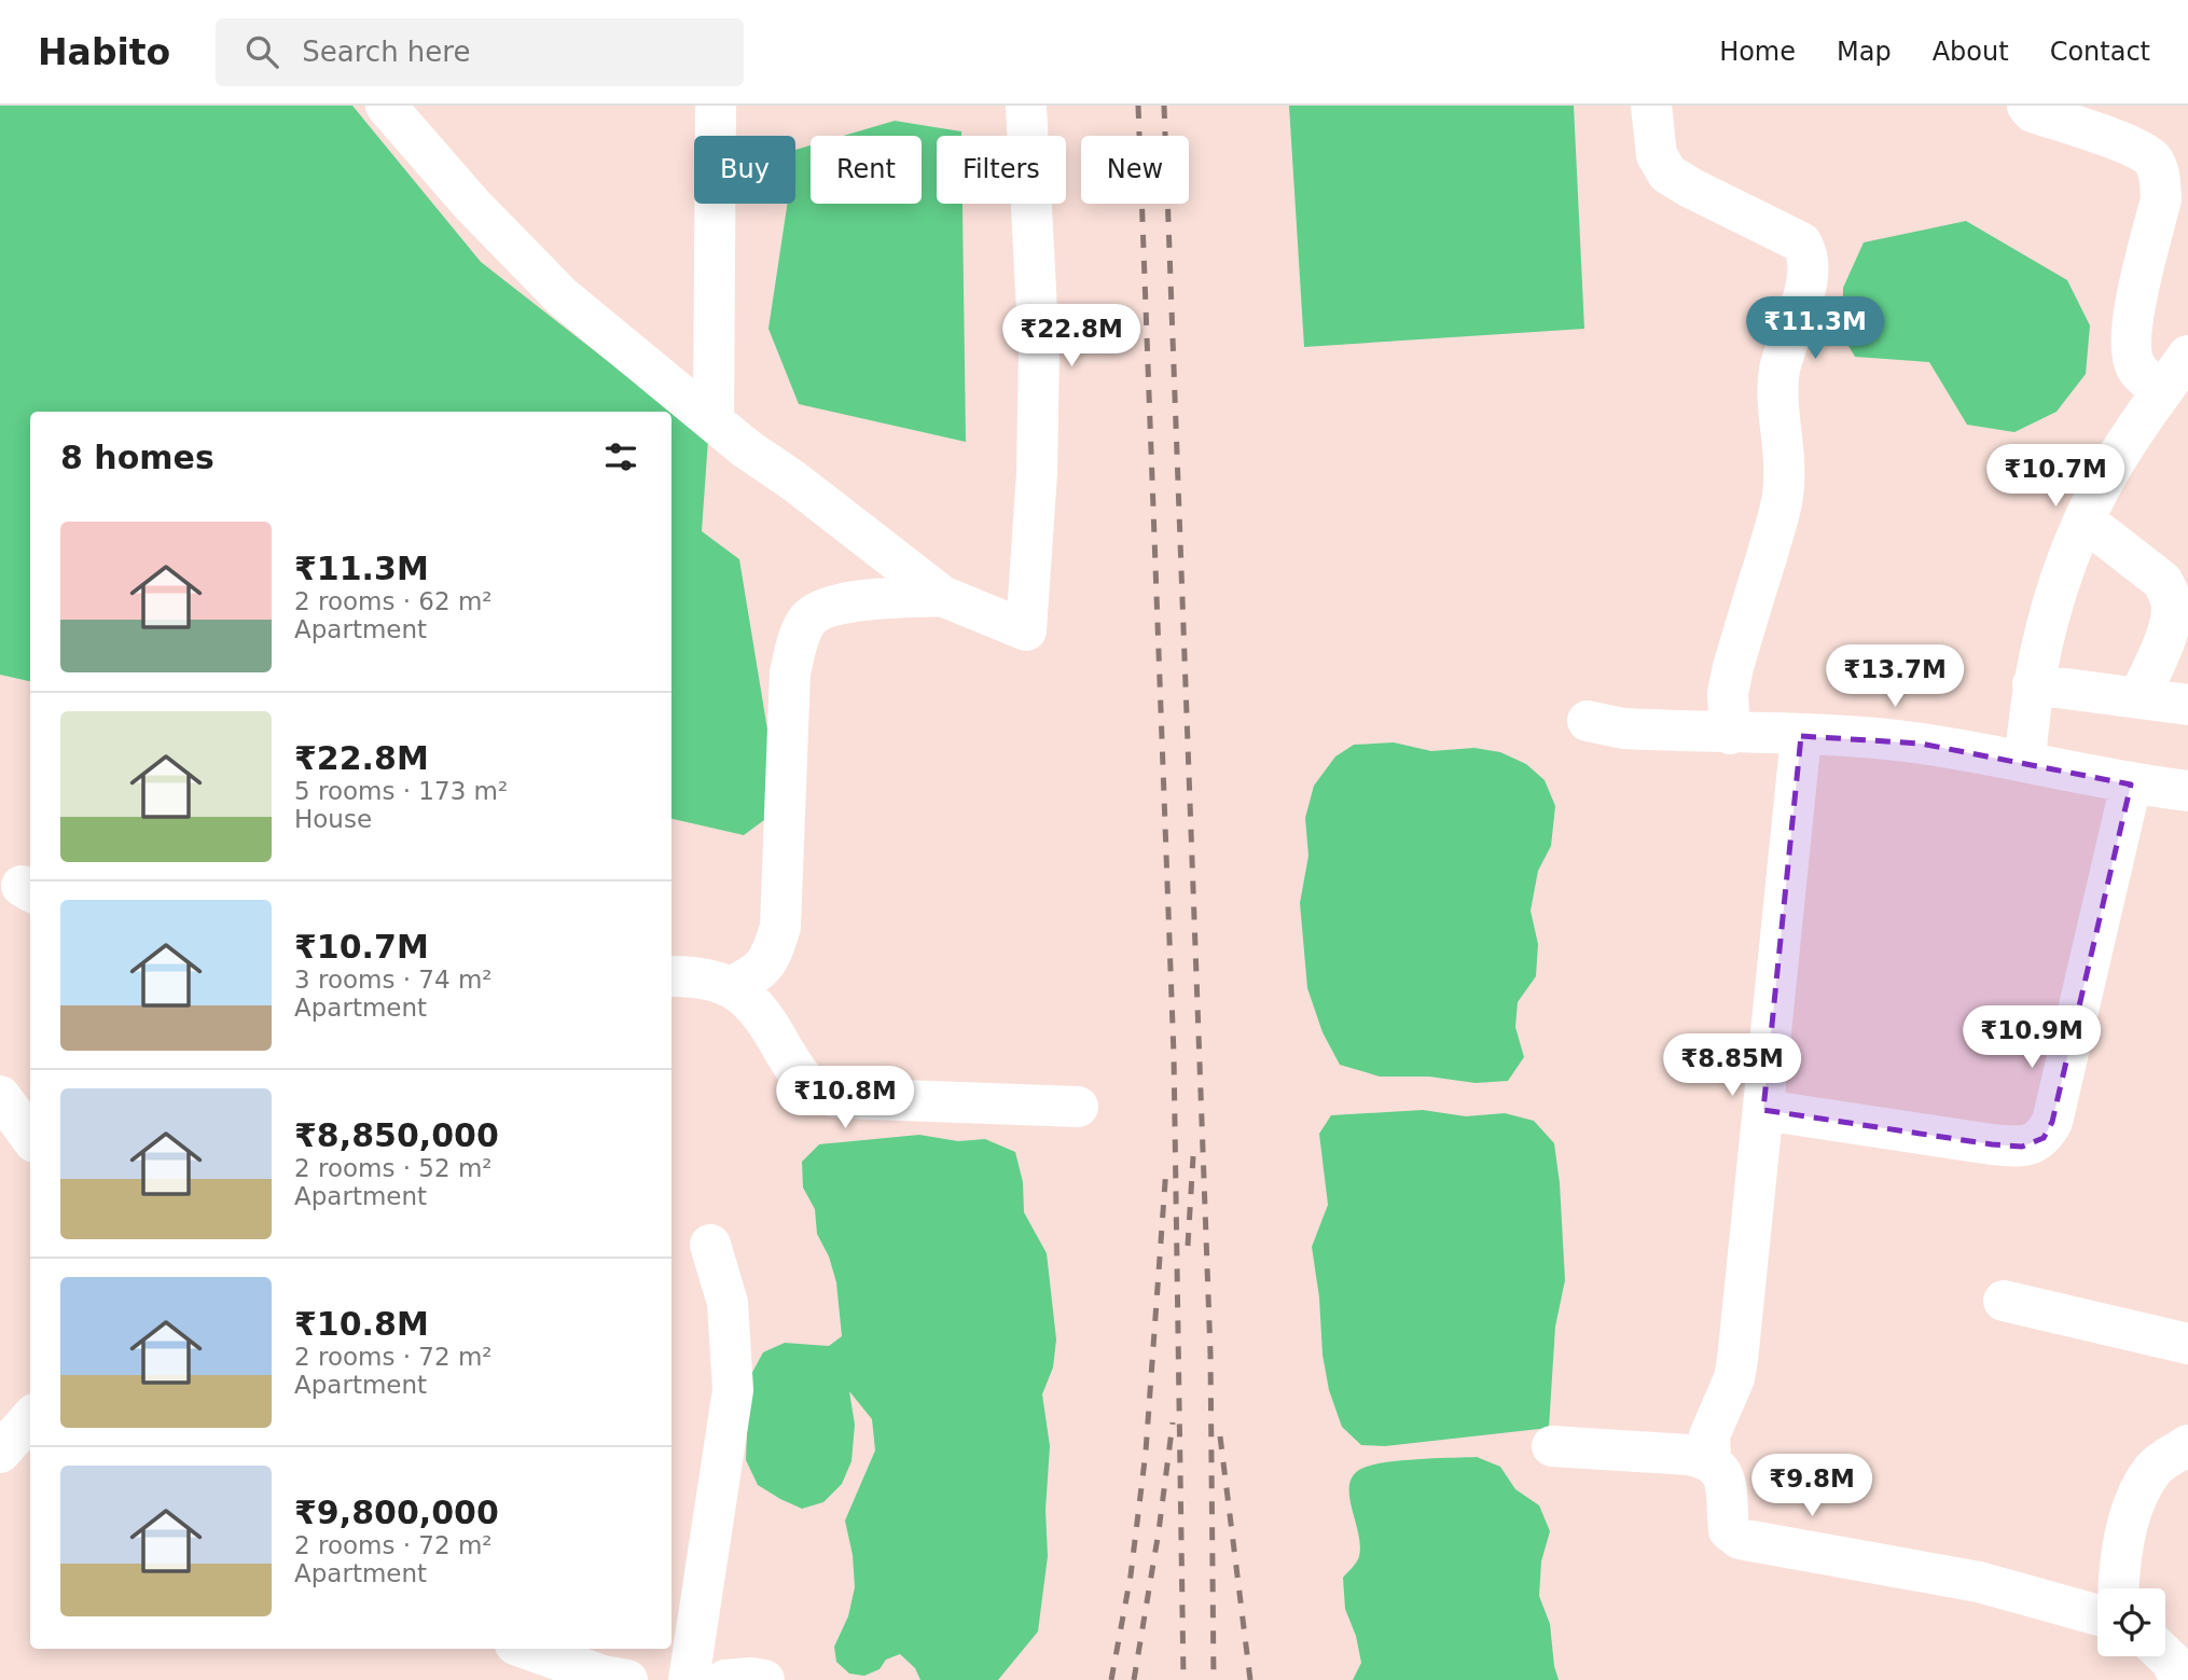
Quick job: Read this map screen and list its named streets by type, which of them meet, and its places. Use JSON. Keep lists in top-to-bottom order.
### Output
{
  "page": {
    "header": "Habito",
    "search": "Search here",
    "nav": [
      "Home",
      "Map",
      "About",
      "Contact"
    ],
    "chip": [
      "Buy",
      "Rent",
      "Filters",
      "New"
    ],
    "price": [
      "₹11.3M",
      "₹22.8M",
      "₹10.7M",
      "₹13.7M",
      "₹10.9M",
      "₹8.85M",
      "₹10.8M",
      "₹9.8M"
    ],
    "heading": "8 homes",
    "list": [
      {
        "name": "₹11.3M",
        "note": "2 rooms · 62 m² · Apartment"
      },
      {
        "name": "₹22.8M",
        "note": "5 rooms · 173 m² · House"
      },
      {
        "name": "₹10.7M",
        "note": "3 rooms · 74 m² · Apartment"
      },
      {
        "name": "₹8,850,000",
        "note": "2 rooms · 52 m² · Apartment"
      },
      {
        "name": "₹10.8M",
        "note": "2 rooms · 72 m² · Apartment"
      },
      {
        "name": "₹9,800,000",
        "note": "2 rooms · 72 m² · Apartment"
      }
    ]
  }
}
